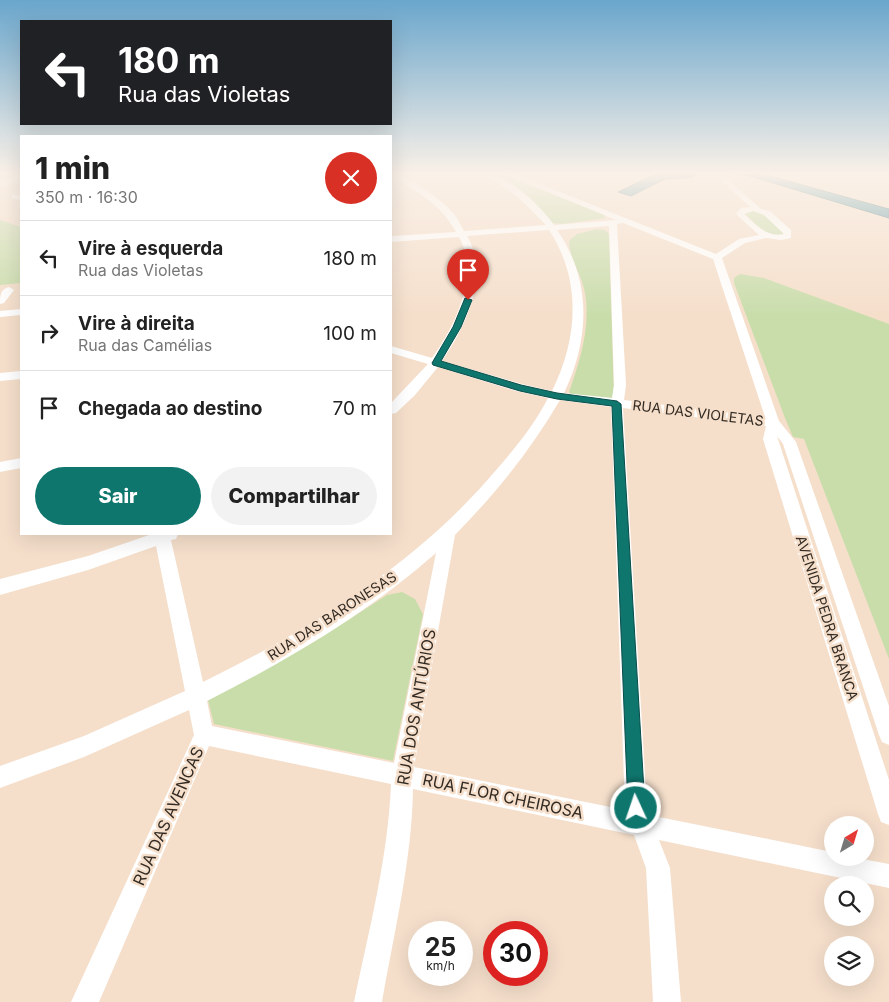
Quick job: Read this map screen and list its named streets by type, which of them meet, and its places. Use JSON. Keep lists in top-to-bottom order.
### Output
{
  "streets": {
    "street": [
      "RUA DAS VIOLETAS",
      "RUA DAS BARONESAS",
      "AVENIDA PEDRA BRANCA",
      "RUA DOS ANTÚRIOS",
      "RUA FLOR CHEIROSA",
      "RUA DAS AVENCAS"
    ]
  },
  "crossings": [
    ["RUA DAS VIOLETAS", "RUA DAS BARONESAS"],
    ["RUA DAS VIOLETAS", "AVENIDA PEDRA BRANCA"],
    ["RUA DAS BARONESAS", "RUA DOS ANTÚRIOS"],
    ["RUA DAS BARONESAS", "RUA DAS AVENCAS"],
    ["RUA DOS ANTÚRIOS", "RUA FLOR CHEIROSA"],
    ["RUA FLOR CHEIROSA", "RUA DAS AVENCAS"]
  ],
  "north": "top right",
  "page": {
    "turn": ["180 m", "Rua das Violetas"],
    "heading": ["1 min", "350 m · 16:30"],
    "list": [
      {
        "name": "Vire à esquerda",
        "note": "Rua das Violetas",
        "value": "180 m"
      },
      {
        "name": "Vire à direita",
        "note": "Rua das Camélias",
        "value": "100 m"
      },
      {
        "name": "Chegada ao destino",
        "value": "70 m"
      }
    ],
    "buttons": ["Sair", "Compartilhar"],
    "speed": "25 km/h",
    "limit": "30"
  }
}
